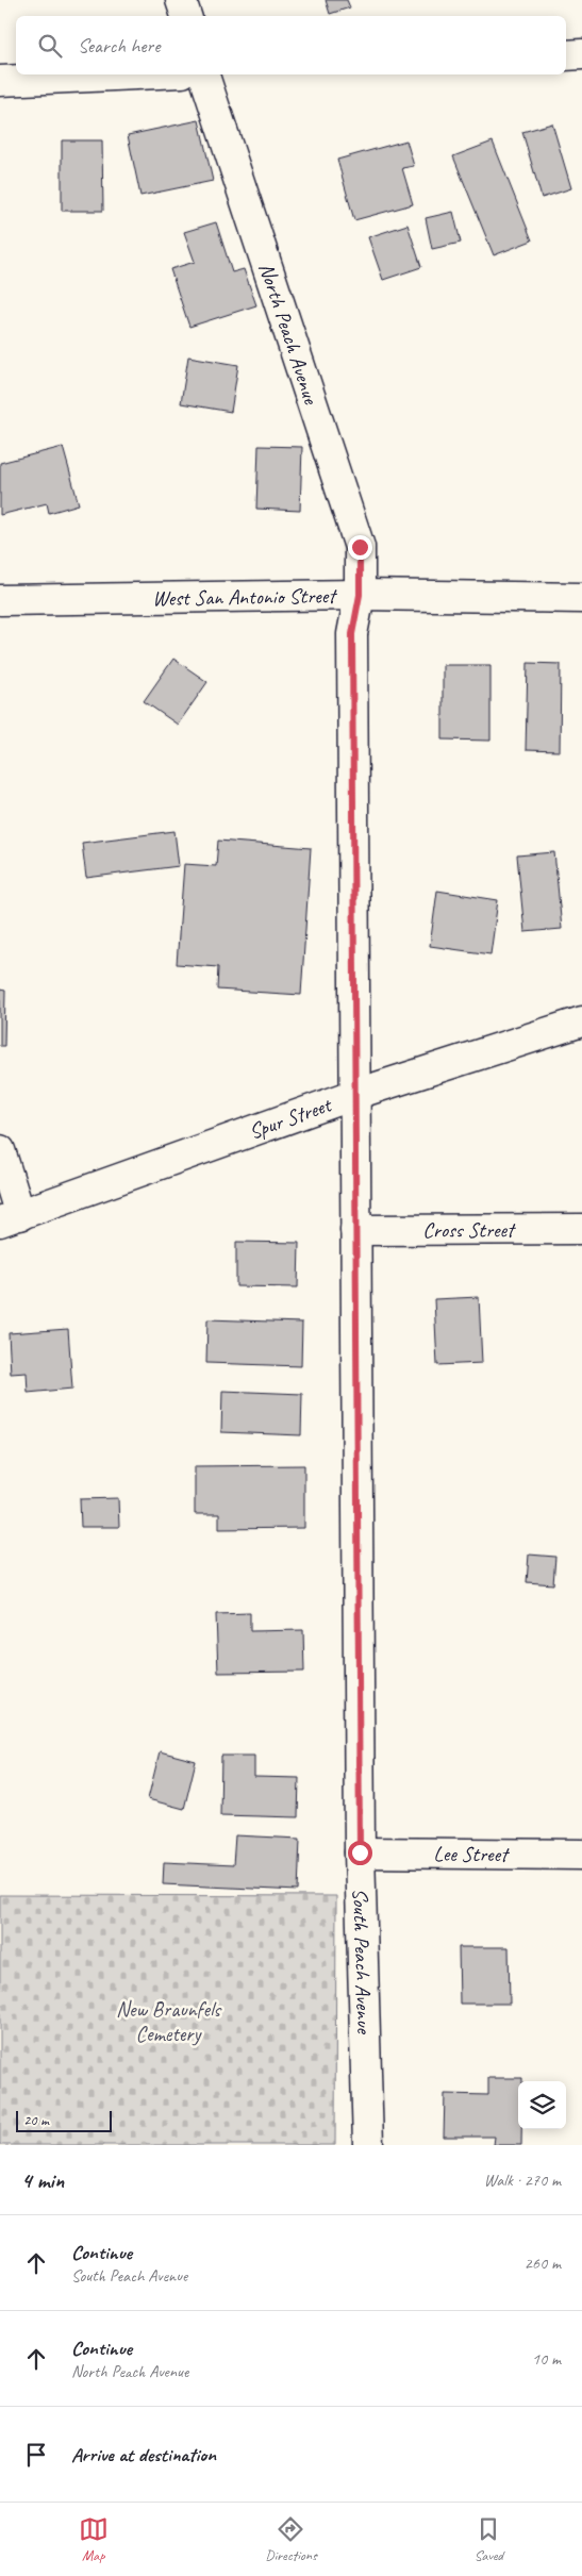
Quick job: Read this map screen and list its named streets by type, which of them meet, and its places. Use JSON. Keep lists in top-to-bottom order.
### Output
{
  "streets": {
    "street": [
      "North Peach Avenue",
      "West San Antonio Street",
      "Spur Street",
      "Cross Street",
      "Lee Street",
      "South Peach Avenue"
    ]
  },
  "crossings": [
    ["North Peach Avenue", "West San Antonio Street"],
    ["North Peach Avenue", "South Peach Avenue"],
    ["West San Antonio Street", "South Peach Avenue"],
    ["Spur Street", "South Peach Avenue"],
    ["Cross Street", "South Peach Avenue"],
    ["Lee Street", "South Peach Avenue"]
  ],
  "parks": ["New Braunfels Cemetery"],
  "scale_bar": "20 m",
  "page": {
    "search": "Search here",
    "scale": "20 m",
    "heading": ["4 min", "Walk · 270 m"],
    "list": [
      ["Continue", "South Peach Avenue", "260 m"],
      ["Continue", "North Peach Avenue", "10 m"],
      "Arrive at destination"
    ],
    "nav": ["Map", "Directions", "Saved"]
  }
}
